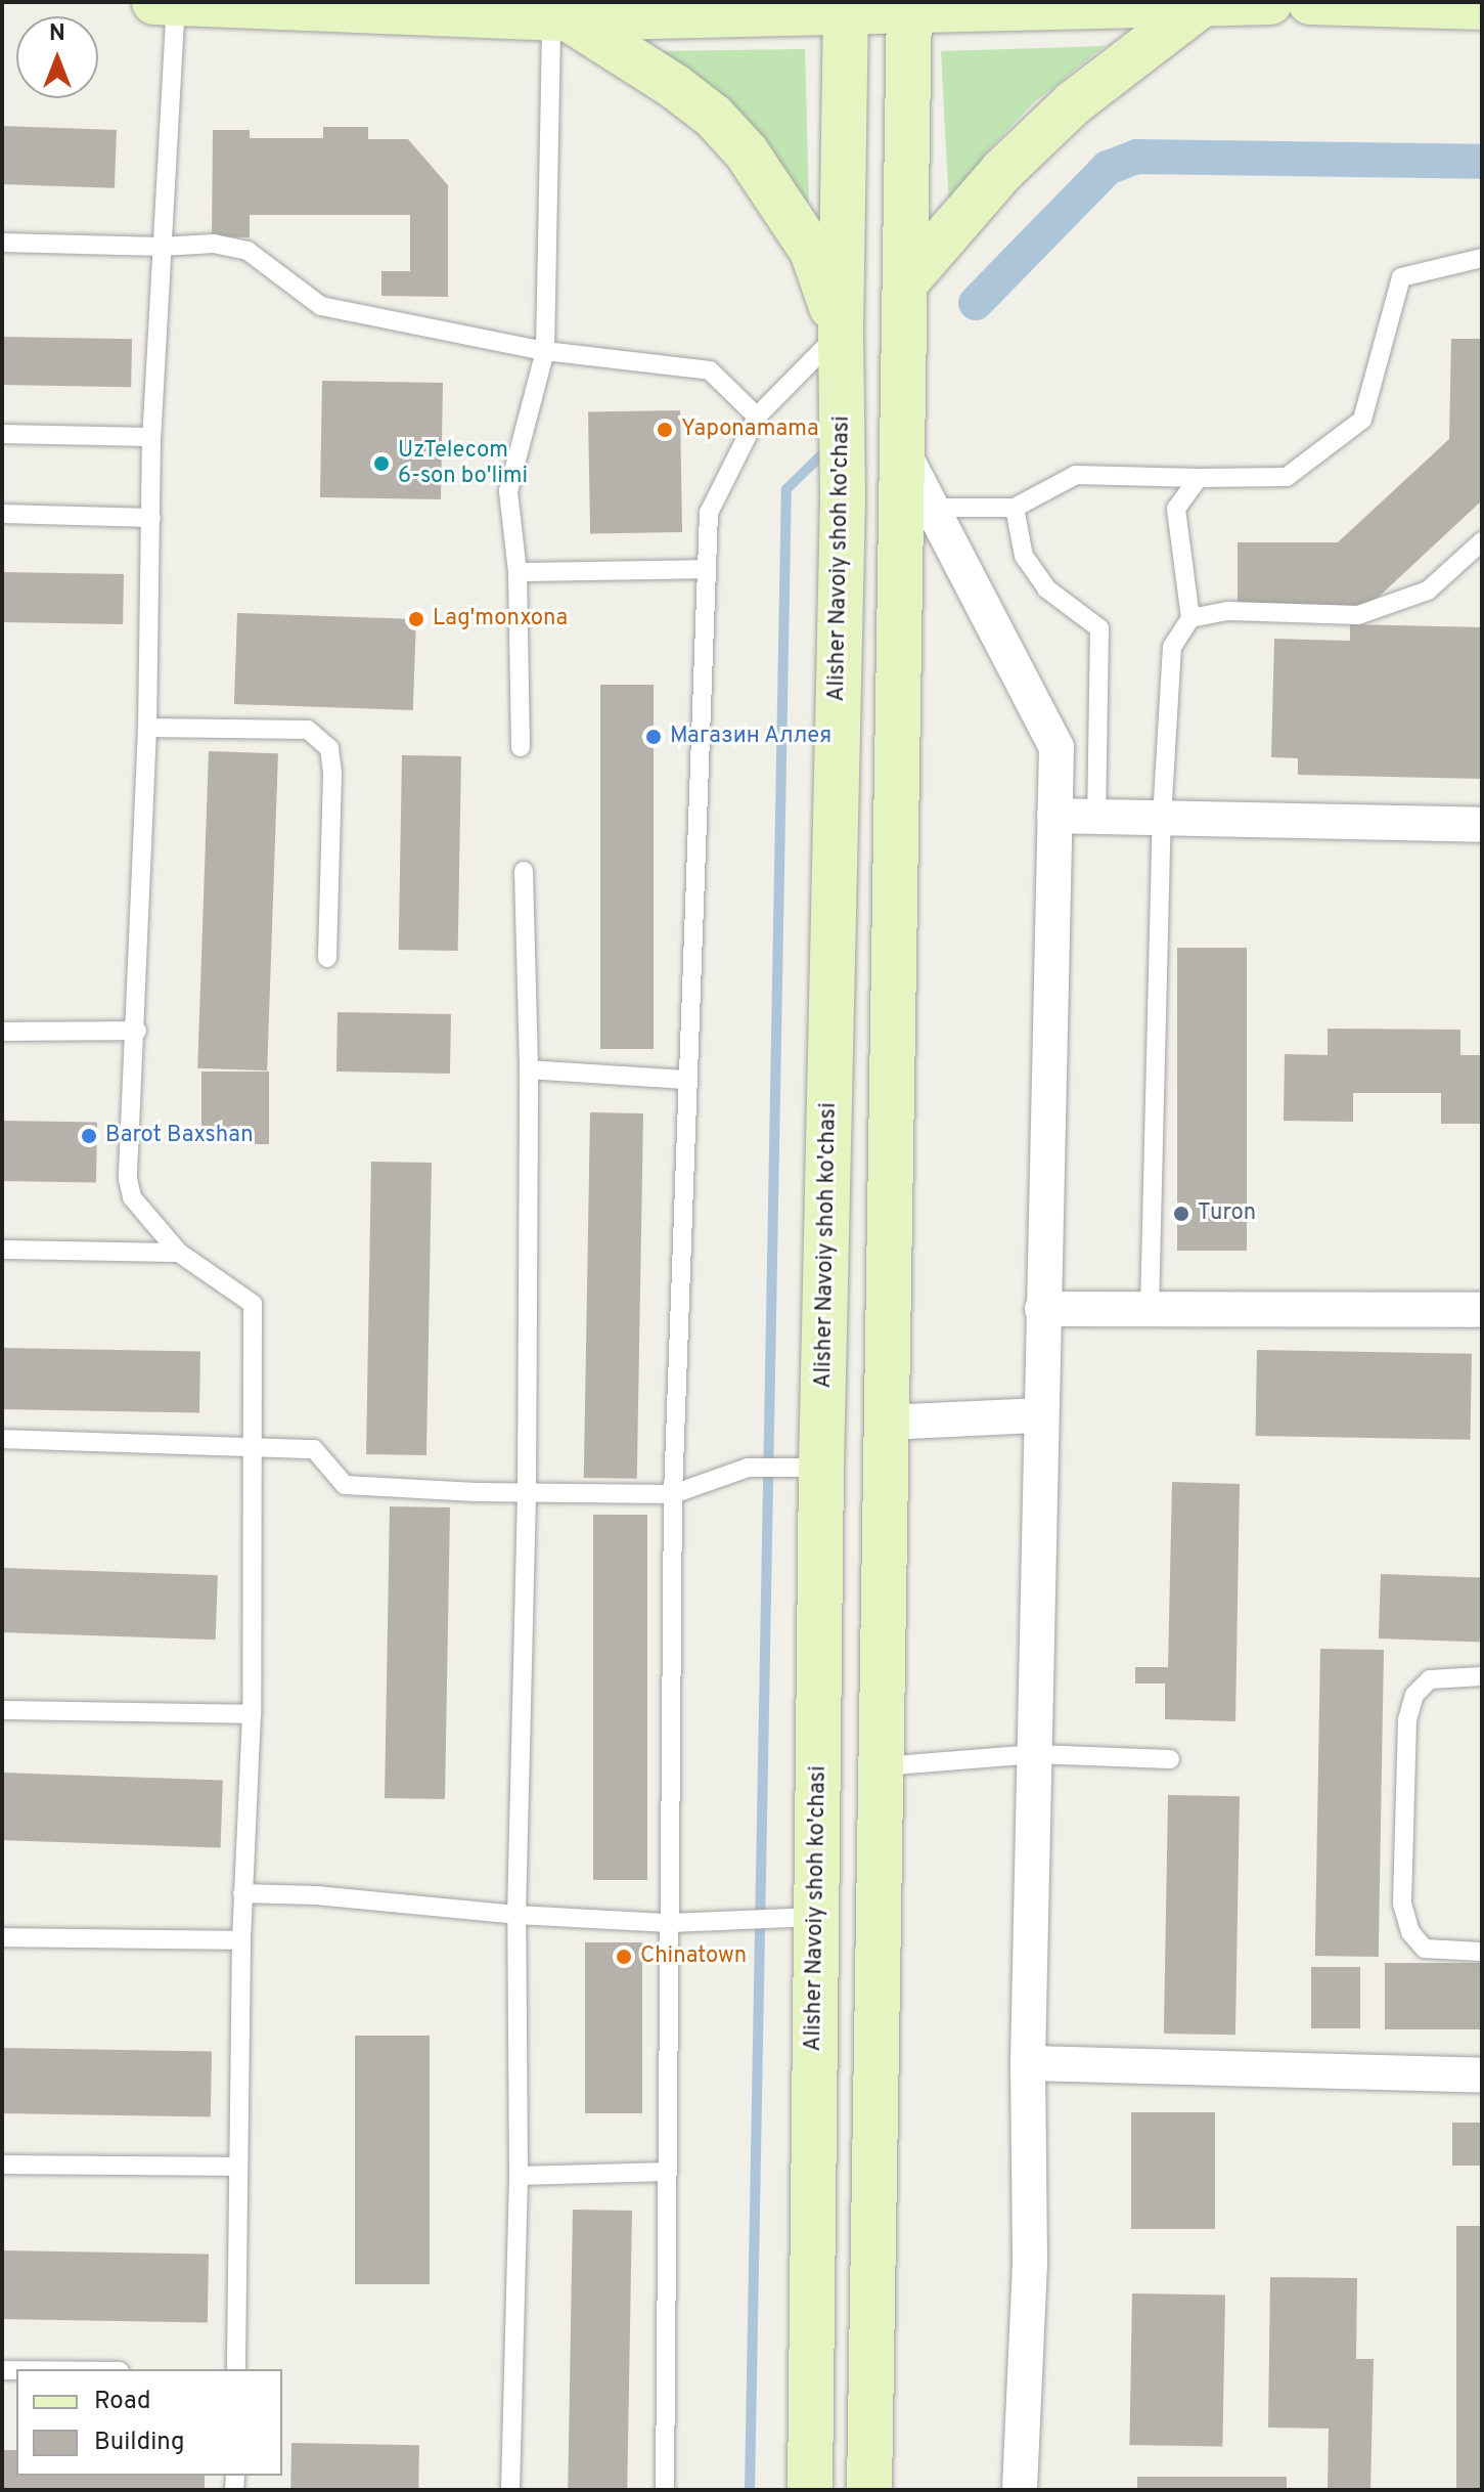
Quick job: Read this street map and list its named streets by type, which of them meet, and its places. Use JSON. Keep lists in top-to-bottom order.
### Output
{
  "streets": {
    "main road": ["Alisher Navoiy shoh ko'chasi"]
  },
  "places": [
    "Yaponamama",
    "UzTelecom 6-son bo'limi",
    "Lag'monxona",
    "Магазин Аллея",
    "Barot Baxshan",
    "Turon",
    "Chinatown"
  ],
  "legend": ["Road", "Building"],
  "north": "top"
}
